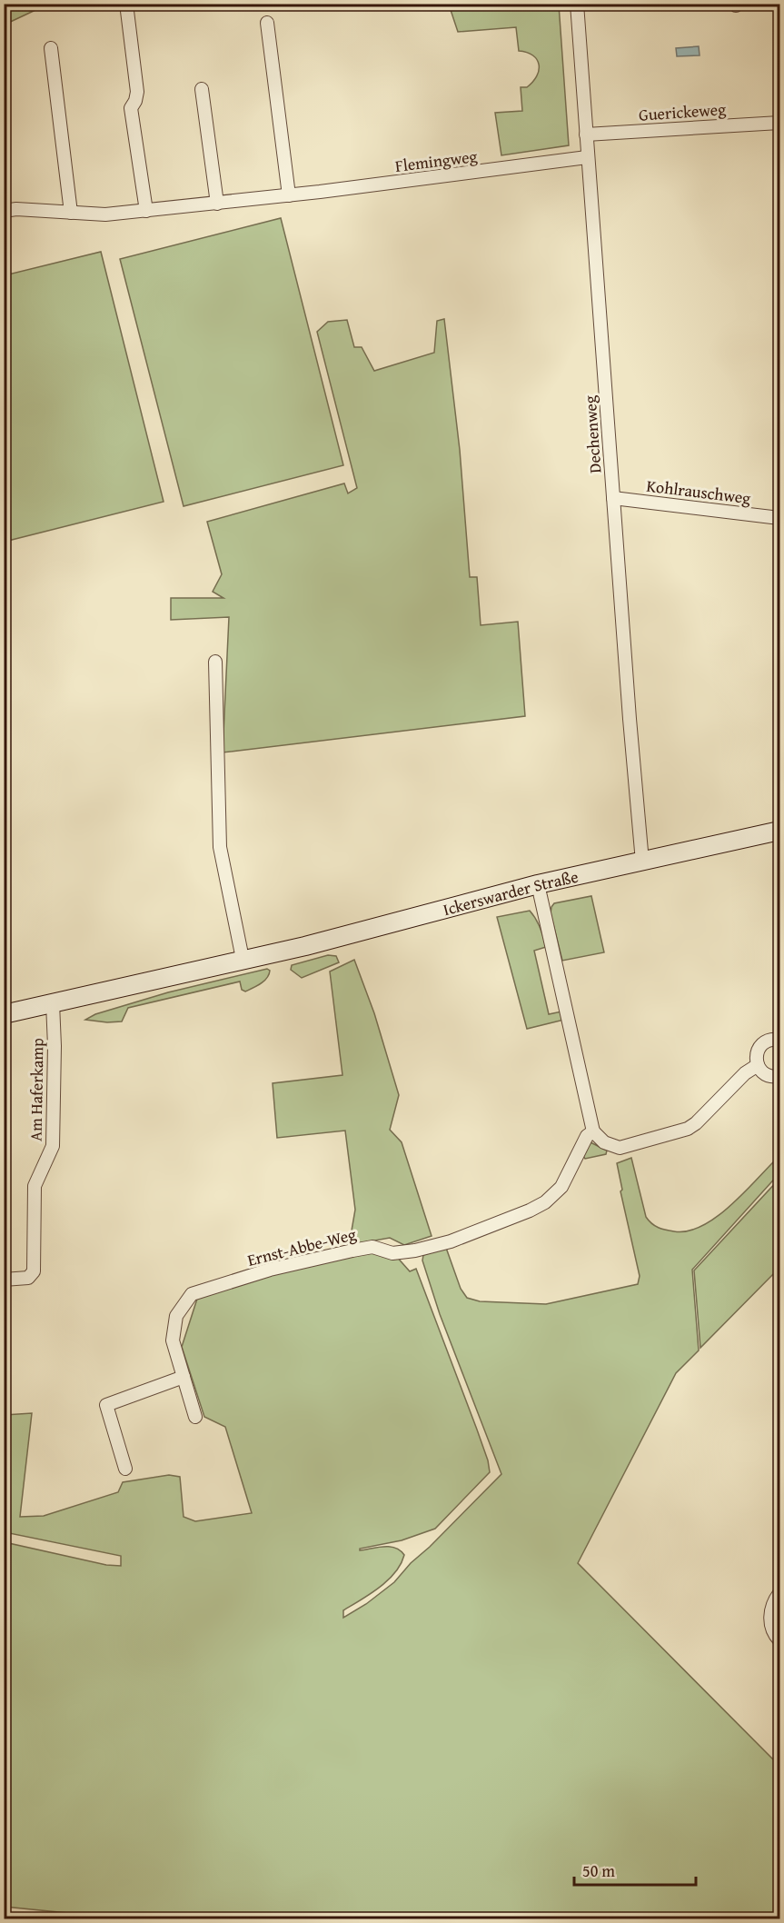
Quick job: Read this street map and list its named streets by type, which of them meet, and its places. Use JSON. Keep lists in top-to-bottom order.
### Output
{
  "streets": {
    "main road": ["Ickerswarder Straße"],
    "street": [
      "Guerickeweg",
      "Flemingweg",
      "Dechenweg",
      "Kohlrauschweg",
      "Am Haferkamp",
      "Ernst-Abbe-Weg"
    ]
  },
  "crossings": [
    ["Guerickeweg", "Dechenweg"],
    ["Flemingweg", "Dechenweg"],
    ["Dechenweg", "Kohlrauschweg"],
    ["Dechenweg", "Ickerswarder Straße"],
    ["Ickerswarder Straße", "Am Haferkamp"]
  ],
  "scale_bar": "50 m"
}
